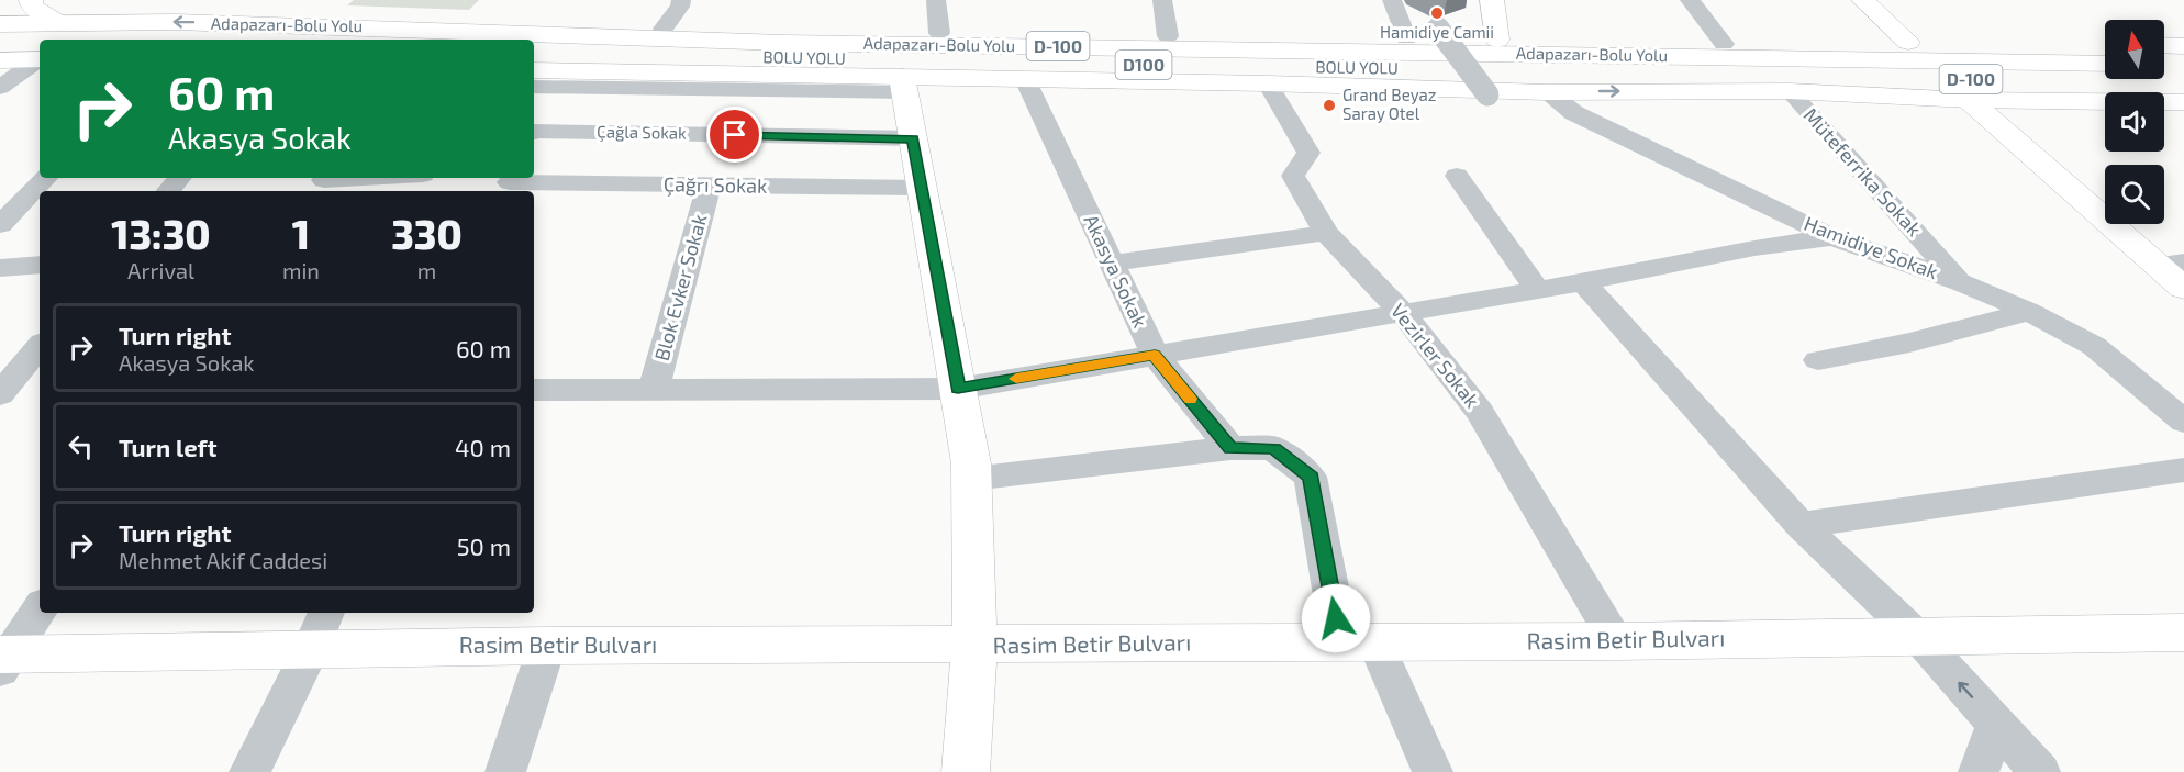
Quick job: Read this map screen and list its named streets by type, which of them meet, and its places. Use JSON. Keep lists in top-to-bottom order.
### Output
{
  "streets": {
    "main road": [
      "Adapazarı-Bolu Yolu",
      "D-100",
      "BOLU YOLU",
      "D100",
      "Rasim Betir Bulvarı"
    ],
    "street": [
      "Çağla Sokak",
      "Müteferrika Sokak",
      "Çağrı Sokak",
      "Hamidiye Sokak",
      "Akasya Sokak",
      "Blok Evker Sokak",
      "Vezirler Sokak"
    ]
  },
  "crossings": [
    ["Müteferrika Sokak", "Hamidiye Sokak"],
    ["Çağrı Sokak", "Blok Evker Sokak"],
    ["Vezirler Sokak", "Rasim Betir Bulvarı"]
  ],
  "places": ["Hamidiye Camii", "Grand Beyaz Saray Otel"],
  "north": "top",
  "page": {
    "turn": ["60 m", "Akasya Sokak"],
    "eta": [
      "13:30",
      "Arrival",
      "1",
      "min",
      "330",
      "m"
    ],
    "list": [
      {
        "name": "Turn right",
        "note": "Akasya Sokak",
        "value": "60 m"
      },
      {
        "name": "Turn left",
        "value": "40 m"
      },
      {
        "name": "Turn right",
        "note": "Mehmet Akif Caddesi",
        "value": "50 m"
      }
    ]
  }
}
